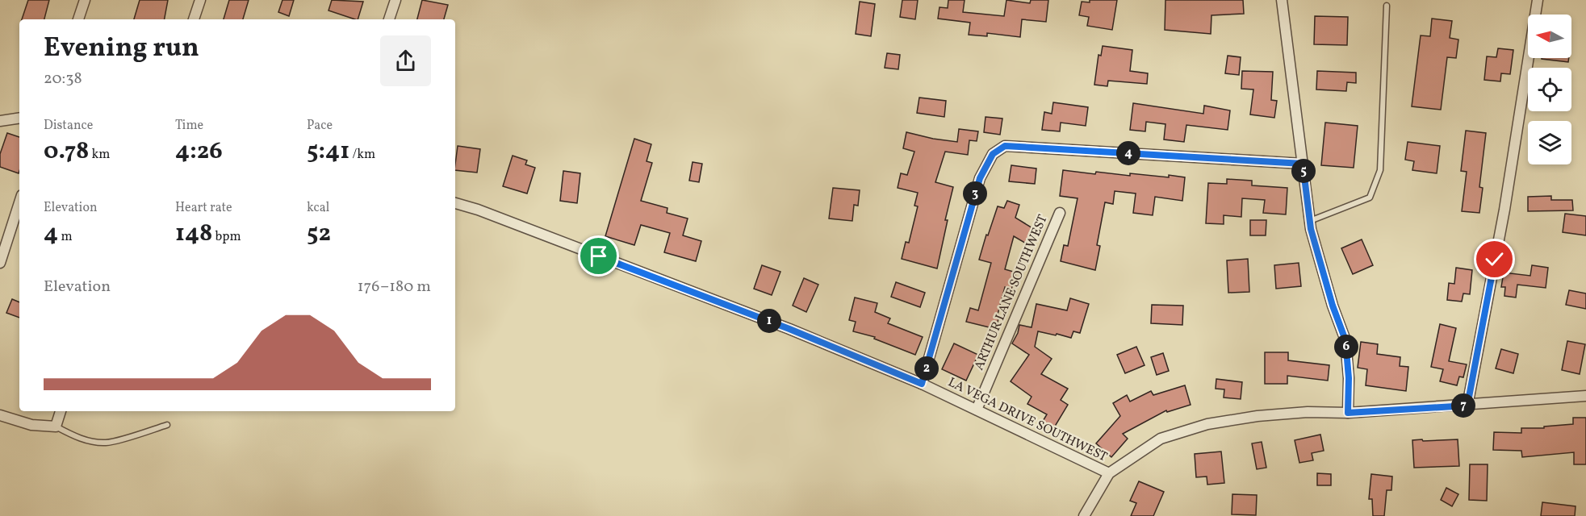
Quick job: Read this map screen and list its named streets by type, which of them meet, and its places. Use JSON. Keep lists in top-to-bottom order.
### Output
{
  "streets": {
    "street": ["ARTHUR LANE SOUTHWEST", "LA VEGA DRIVE SOUTHWEST"]
  },
  "crossings": [
    ["ARTHUR LANE SOUTHWEST", "LA VEGA DRIVE SOUTHWEST"]
  ],
  "north": "left",
  "page": {
    "heading": ["Evening run", "20:38"],
    "stats": [
      ["Distance", "0.78 km"],
      ["Time", "4:26"],
      ["Pace", "5:41 /km"],
      ["Elevation", "4 m"],
      ["Heart rate", "148 bpm"],
      ["kcal", "52"]
    ],
    "pins": [
      "4",
      "5",
      "3",
      "1",
      "6",
      "2",
      "7"
    ],
    "chart": ["Elevation", "176–180 m"]
  }
}
